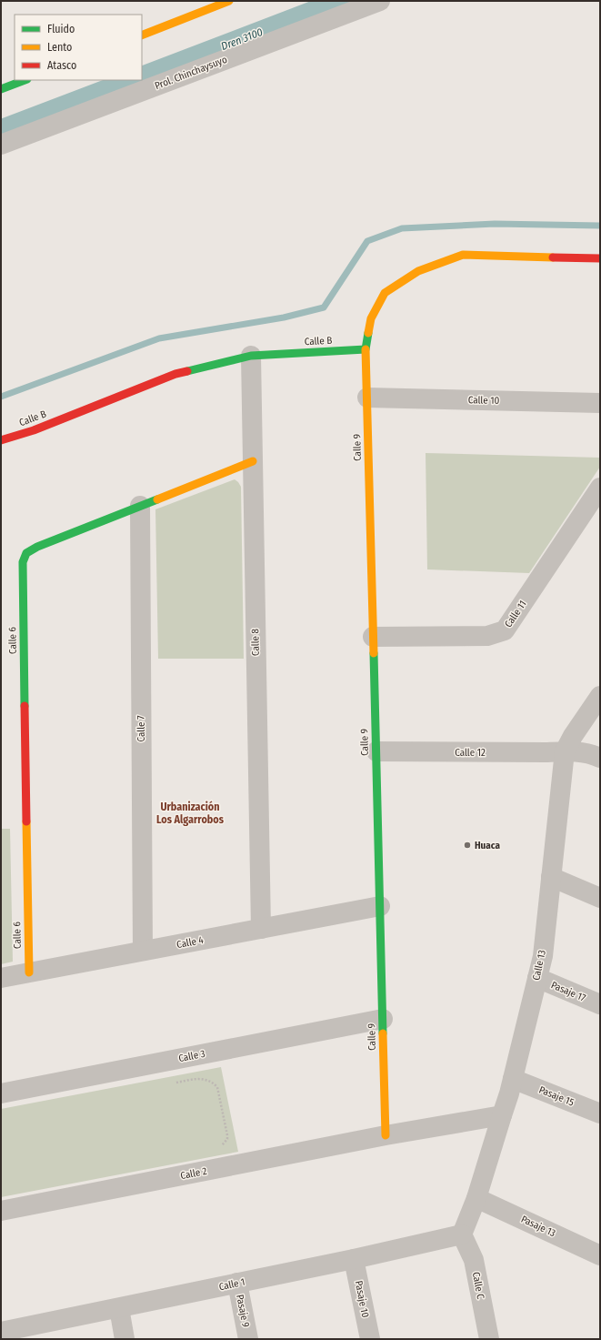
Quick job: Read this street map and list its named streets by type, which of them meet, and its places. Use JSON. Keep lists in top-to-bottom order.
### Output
{
  "streets": {
    "street": [
      "Prol. Chinchaysuyo",
      "Calle B",
      "Calle 10",
      "Calle 9",
      "Calle 11",
      "Calle 6",
      "Calle 8",
      "Calle 7",
      "Calle 12",
      "Calle 4",
      "Calle 13",
      "Pasaje 17",
      "Calle 3",
      "Pasaje 15",
      "Calle 2",
      "Pasaje 13",
      "Calle 1",
      "Calle C",
      "Pasaje 10",
      "Pasaje 9"
    ]
  },
  "crossings": [
    ["Calle B", "Calle 9"],
    ["Calle B", "Calle 8"],
    ["Calle 10", "Calle 9"],
    ["Calle 9", "Calle 11"],
    ["Calle 9", "Calle 12"],
    ["Calle 9", "Calle 4"],
    ["Calle 9", "Calle 3"],
    ["Calle 9", "Calle 2"],
    ["Calle 6", "Calle 8"],
    ["Calle 6", "Calle 7"],
    ["Calle 6", "Calle 4"],
    ["Calle 8", "Calle 4"],
    ["Calle 7", "Calle 4"],
    ["Calle 12", "Calle 13"],
    ["Calle 13", "Pasaje 17"],
    ["Calle 13", "Pasaje 15"],
    ["Calle 13", "Calle 2"],
    ["Calle 13", "Pasaje 13"],
    ["Calle 13", "Calle 1"],
    ["Calle 13", "Calle C"],
    ["Calle 1", "Calle C"],
    ["Calle 1", "Pasaje 10"],
    ["Calle 1", "Pasaje 9"]
  ],
  "districts": ["Urbanización Los Algarrobos"],
  "water": ["Dren 3100"],
  "places": ["Huaca"],
  "legend": ["Fluido", "Lento", "Atasco"]
}
